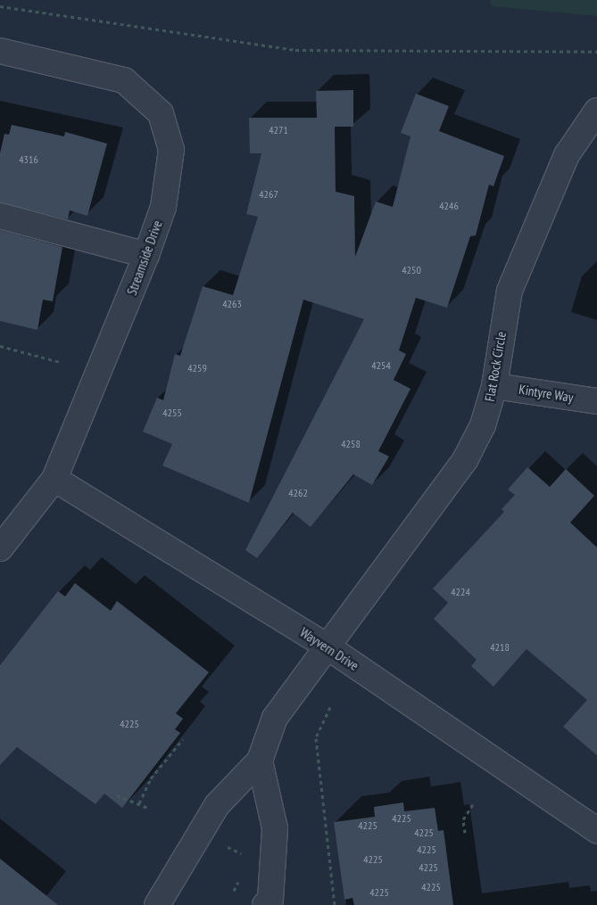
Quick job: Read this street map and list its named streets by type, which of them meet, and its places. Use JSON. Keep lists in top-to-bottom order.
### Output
{
  "streets": {
    "street": [
      "Streamside Drive",
      "Flat Rock Circle",
      "Kintyre Way",
      "Wayvern Drive"
    ]
  },
  "crossings": [
    ["Streamside Drive", "Wayvern Drive"],
    ["Flat Rock Circle", "Kintyre Way"],
    ["Flat Rock Circle", "Wayvern Drive"]
  ],
  "house_numbers": [
    "4271",
    "4316",
    "4267",
    "4246",
    "4250",
    "4263",
    "4254",
    "4259",
    "4255",
    "4258",
    "4262",
    "4224",
    "4218",
    "4225",
    "4225",
    "4225",
    "4225",
    "4225",
    "4225",
    "4225",
    "4225",
    "4225"
  ]
}
